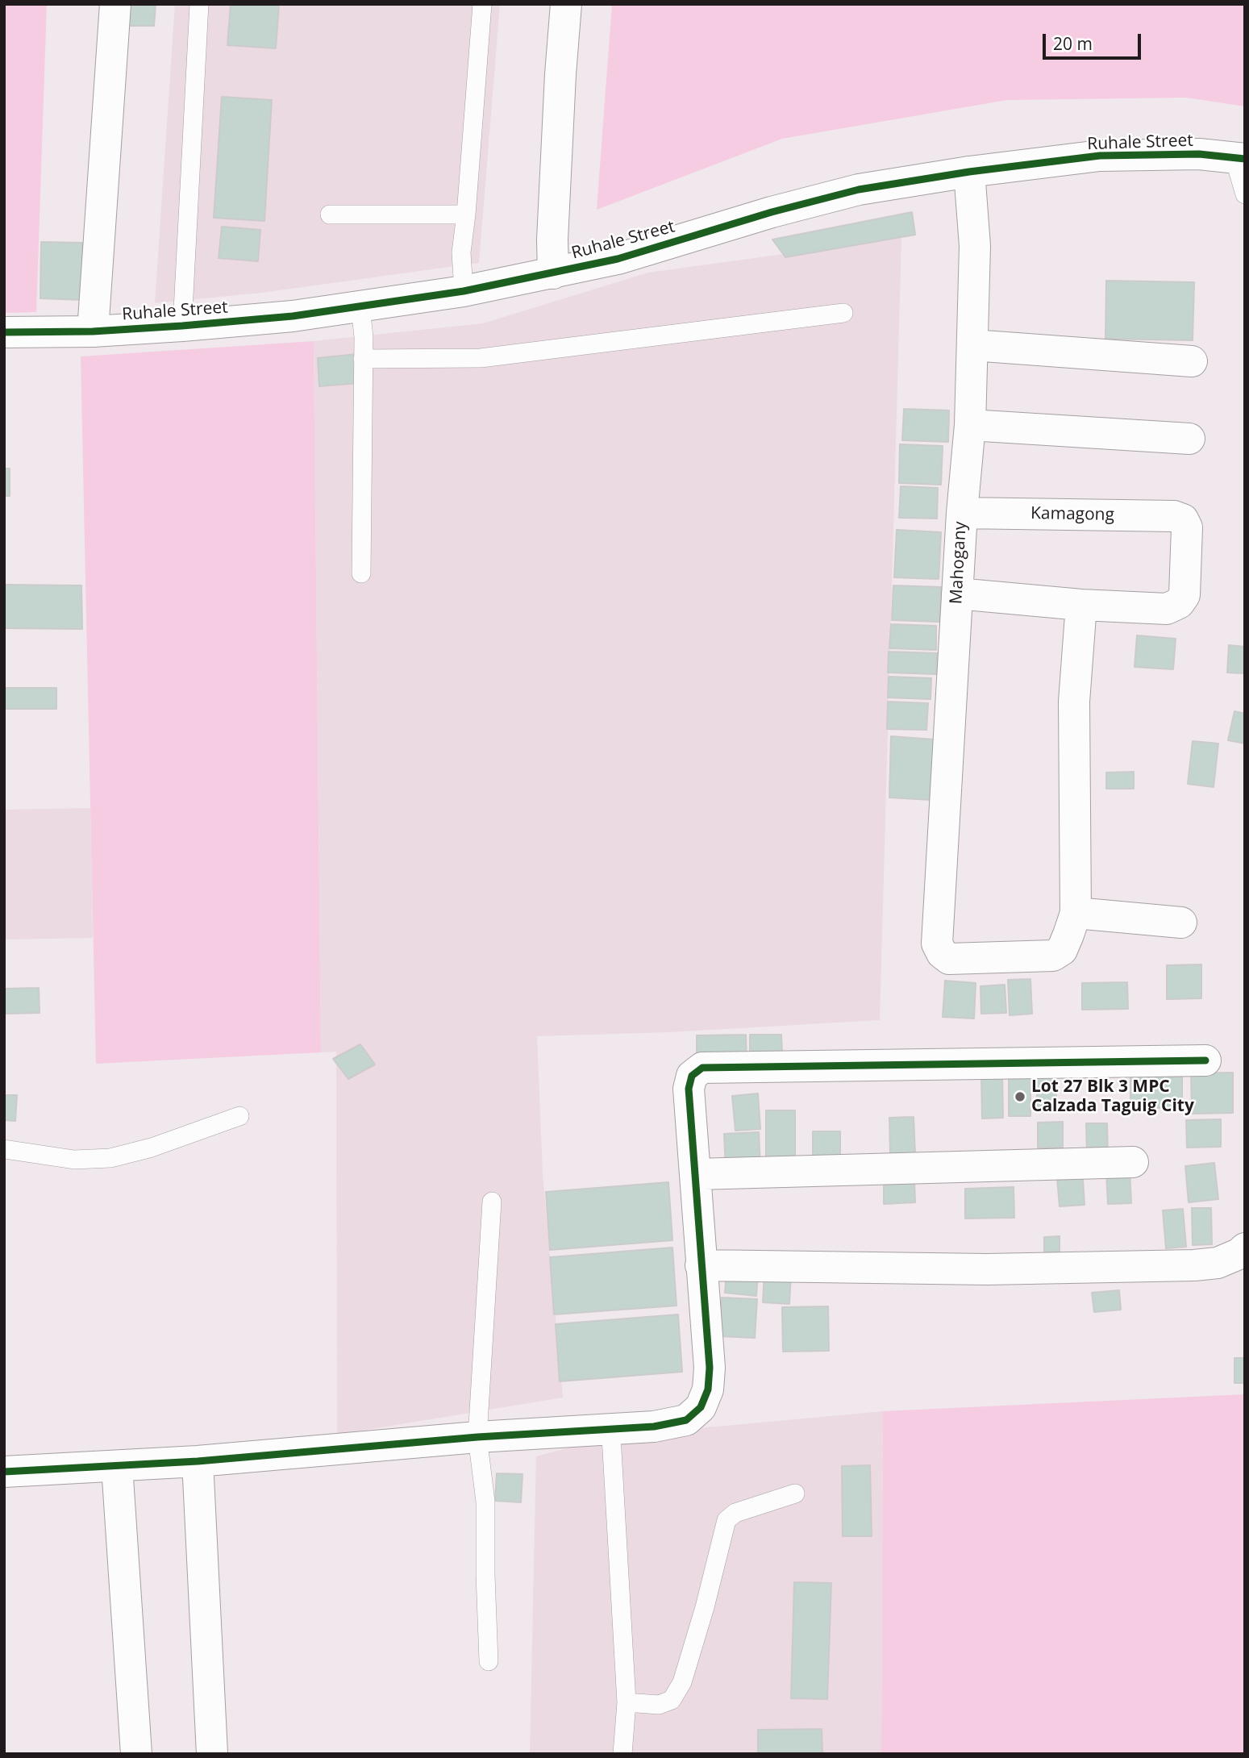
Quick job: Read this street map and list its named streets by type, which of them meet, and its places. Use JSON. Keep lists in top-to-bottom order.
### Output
{
  "streets": {
    "street": ["Ruhale Street", "Kamagong", "Mahogany"]
  },
  "crossings": [
    ["Ruhale Street", "Mahogany"],
    ["Kamagong", "Mahogany"]
  ],
  "places": ["Lot 27 Blk 3 MPC Calzada Taguig City"],
  "scale_bar": "20 m"
}
